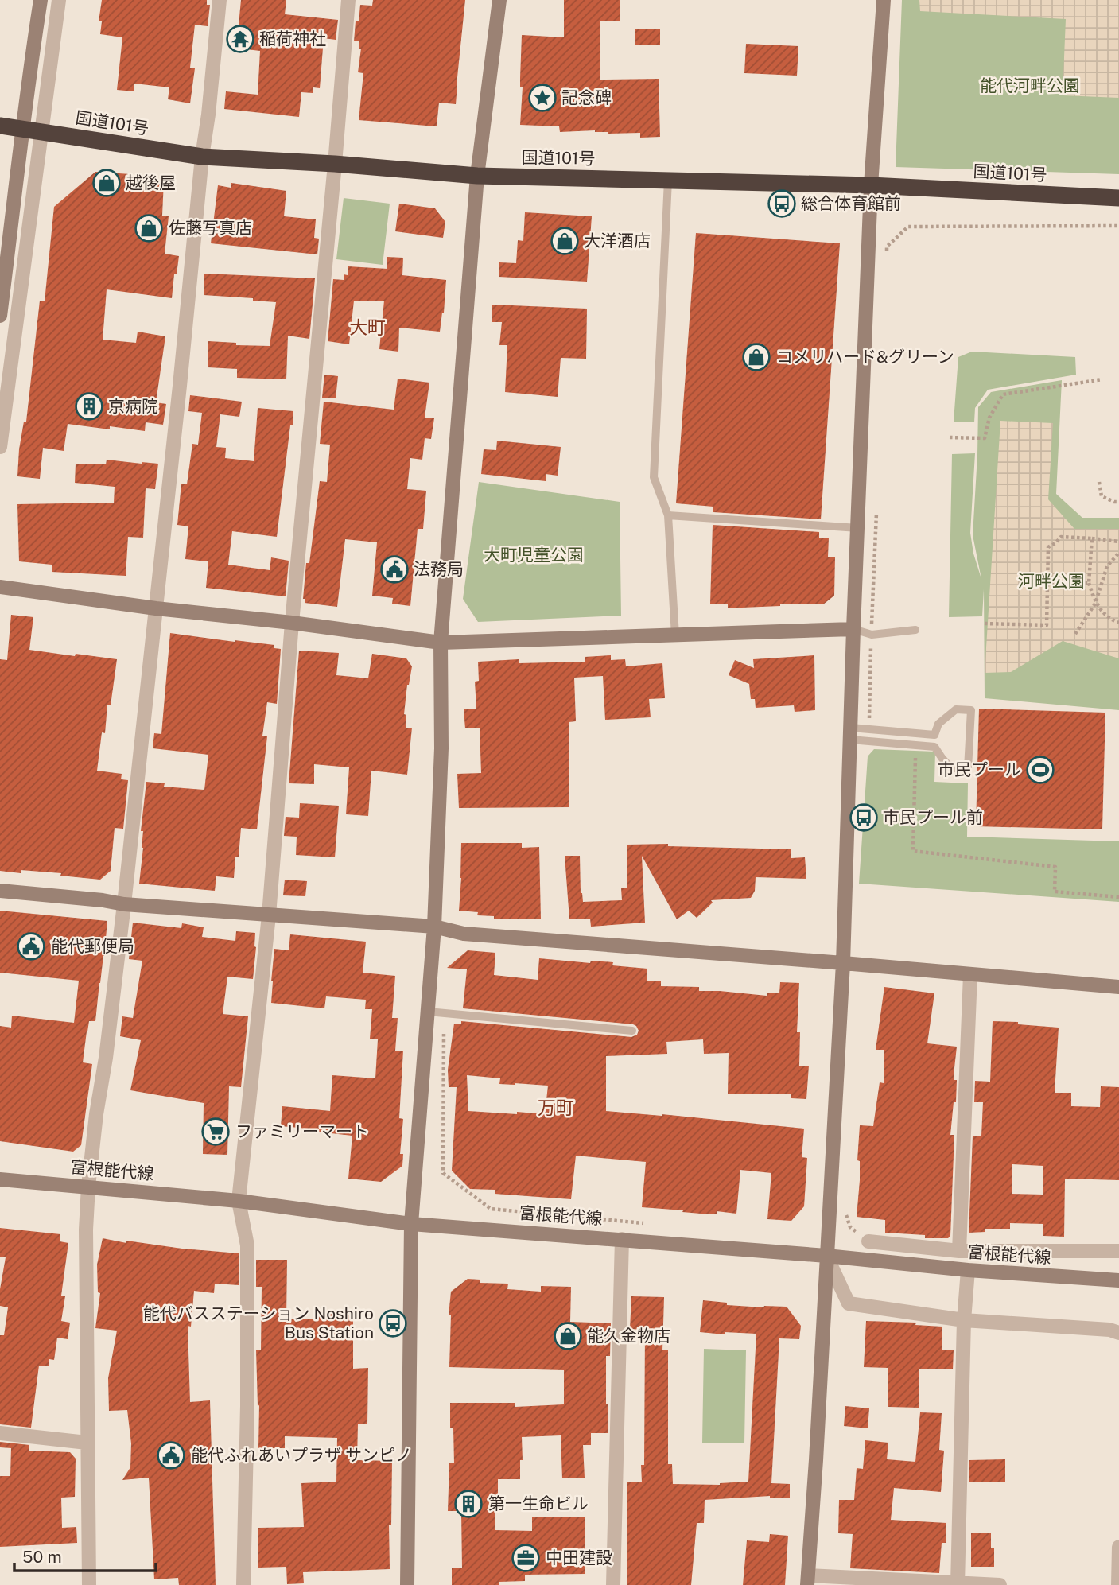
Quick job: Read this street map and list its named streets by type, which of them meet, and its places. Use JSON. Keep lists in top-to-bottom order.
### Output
{
  "streets": {
    "highway": ["国道101号"],
    "street": ["富根能代線"]
  },
  "districts": ["大町", "万町"],
  "parks": ["能代河畔公園", "大町児童公園", "河畔公園"],
  "places": {
    "temple": ["稲荷神社"],
    "place": ["記念碑"],
    "shop": [
      "越後屋",
      "佐藤写真店",
      "大洋酒店",
      "コメリハード&グリーン",
      "能久金物店"
    ],
    "bus stop": ["総合体育館前", "市民プール前", "能代バスステーション Noshiro Bus Station"],
    "building": ["京病院", "第一生命ビル"],
    "public building": ["法務局", "能代郵便局", "能代ふれあいプラザ サンピノ"],
    "sports": ["市民プール"],
    "supermarket": ["ファミリーマート"],
    "office": ["中田建設"]
  },
  "scale_bar": "50 m"
}
